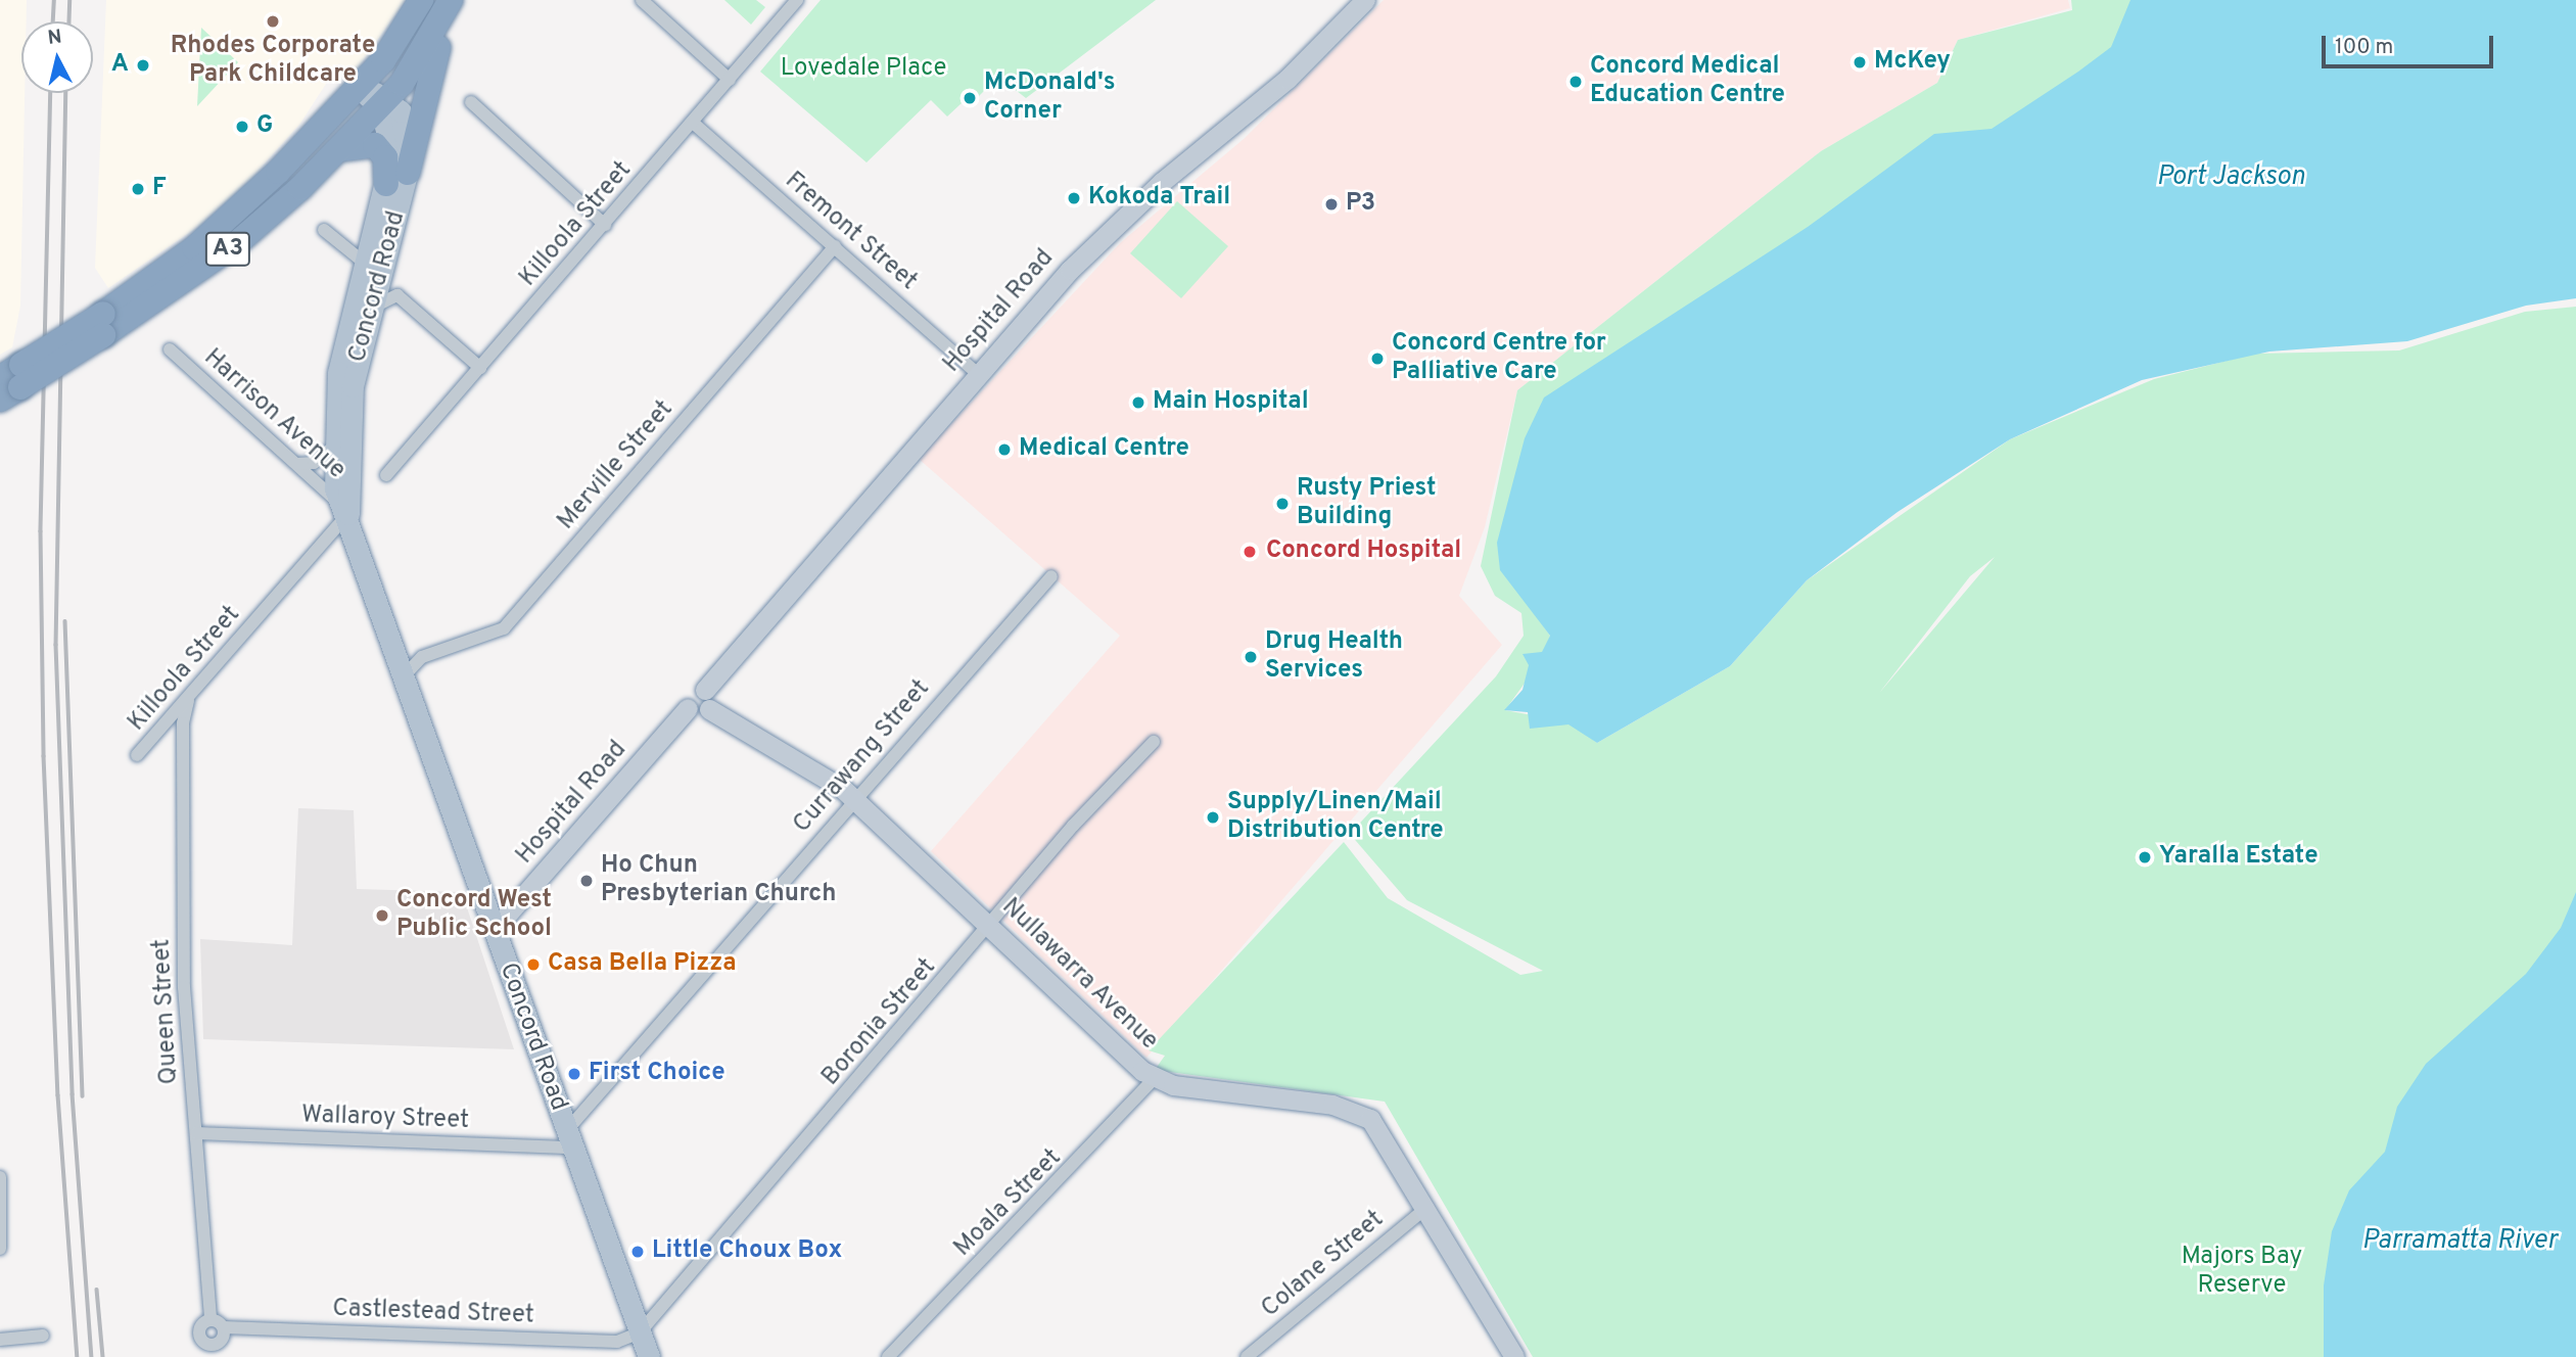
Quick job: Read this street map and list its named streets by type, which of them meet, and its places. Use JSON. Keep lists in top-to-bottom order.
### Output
{
  "streets": {
    "highway": ["A3"],
    "main road": ["Concord Road", "Hospital Road", "Nullawarra Avenue"],
    "street": [
      "Killoola Street",
      "Fremont Street",
      "Harrison Avenue",
      "Merville Street",
      "Currawang Street",
      "Queen Street",
      "Boronia Street",
      "Wallaroy Street",
      "Moala Street",
      "Colane Street",
      "Castlestead Street"
    ]
  },
  "crossings": [
    ["Killoola Street", "Fremont Street"],
    ["Killoola Street", "Concord Road"],
    ["Killoola Street", "Harrison Avenue"],
    ["Killoola Street", "Queen Street"],
    ["Fremont Street", "Hospital Road"],
    ["Fremont Street", "Merville Street"],
    ["A3", "Concord Road"],
    ["Concord Road", "Hospital Road"],
    ["Concord Road", "Harrison Avenue"],
    ["Concord Road", "Merville Street"],
    ["Concord Road", "Currawang Street"],
    ["Concord Road", "Boronia Street"],
    ["Concord Road", "Wallaroy Street"],
    ["Concord Road", "Castlestead Street"],
    ["Hospital Road", "Nullawarra Avenue"],
    ["Currawang Street", "Nullawarra Avenue"],
    ["Currawang Street", "Wallaroy Street"],
    ["Nullawarra Avenue", "Boronia Street"],
    ["Nullawarra Avenue", "Moala Street"],
    ["Nullawarra Avenue", "Colane Street"],
    ["Queen Street", "Wallaroy Street"],
    ["Boronia Street", "Castlestead Street"]
  ],
  "water": ["Port Jackson", "Parramatta River"],
  "parks": ["Lovedale Place", "Majors Bay Reserve"],
  "places": [
    "Rhodes Corporate Park Childcare",
    "McKey",
    "A",
    "Concord Medical Education Centre",
    "McDonald's Corner",
    "G",
    "F",
    "Kokoda Trail",
    "P3",
    "Concord Centre for Palliative Care",
    "Main Hospital",
    "Medical Centre",
    "Rusty Priest Building",
    "Concord Hospital",
    "Drug Health Services",
    "Supply/Linen/Mail Distribution Centre",
    "Yaralla Estate",
    "Ho Chun Presbyterian Church",
    "Concord West Public School",
    "Casa Bella Pizza",
    "First Choice",
    "Little Choux Box"
  ],
  "scale_bar": "100 m",
  "north": "top"
}
